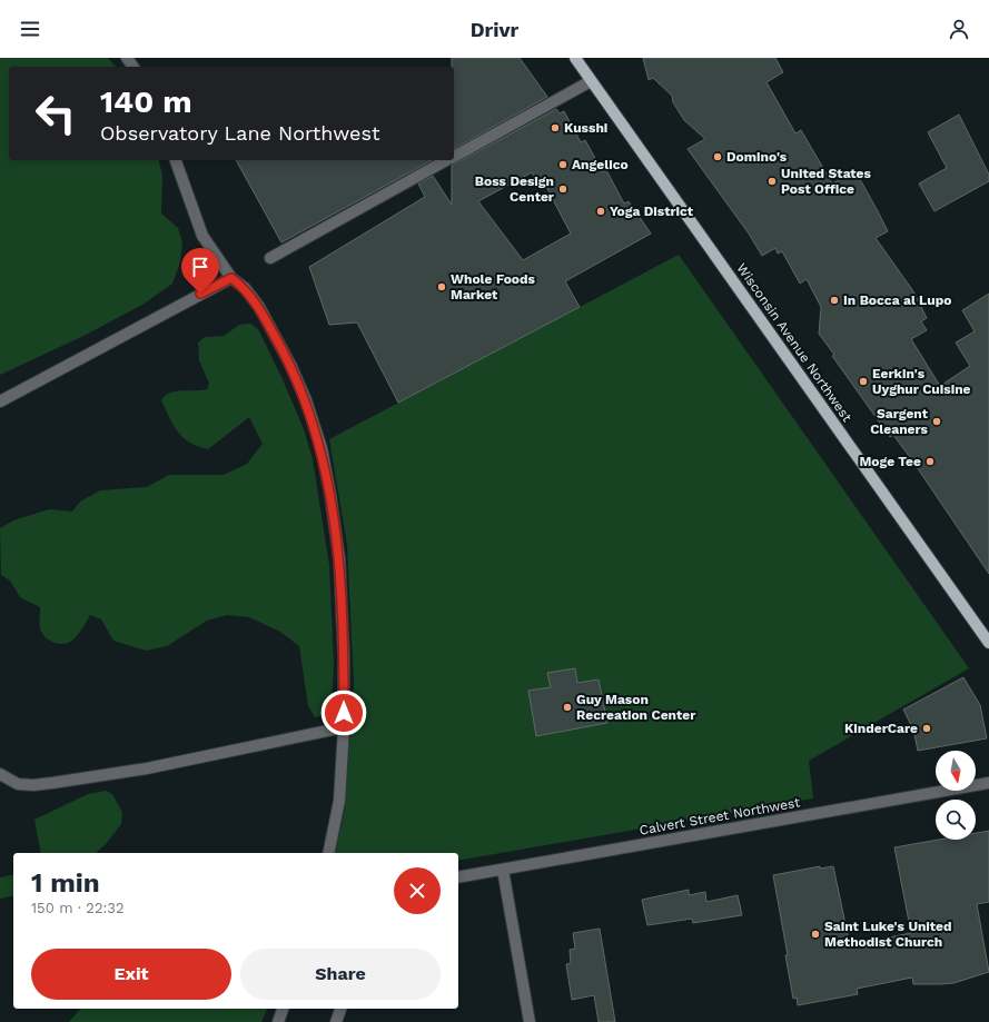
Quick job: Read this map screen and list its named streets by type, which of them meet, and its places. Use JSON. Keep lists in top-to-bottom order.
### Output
{
  "streets": {
    "main road": ["Wisconsin Avenue Northwest"],
    "street": ["Calvert Street Northwest"]
  },
  "places": [
    "Kusshi",
    "Domino's",
    "Angelico",
    "United States Post Office",
    "Boss Design Center",
    "Yoga District",
    "Whole Foods Market",
    "In Bocca al Lupo",
    "Eerkin's Uyghur Cuisine",
    "Sargent Cleaners",
    "Moge Tee",
    "Guy Mason Recreation Center",
    "KinderCare",
    "Saint Luke's United Methodist Church"
  ],
  "north": "bottom",
  "page": {
    "header": "Drivr",
    "turn": ["140 m", "Observatory Lane Northwest"],
    "heading": ["1 min", "150 m · 22:32"],
    "buttons": ["Exit", "Share"]
  }
}
